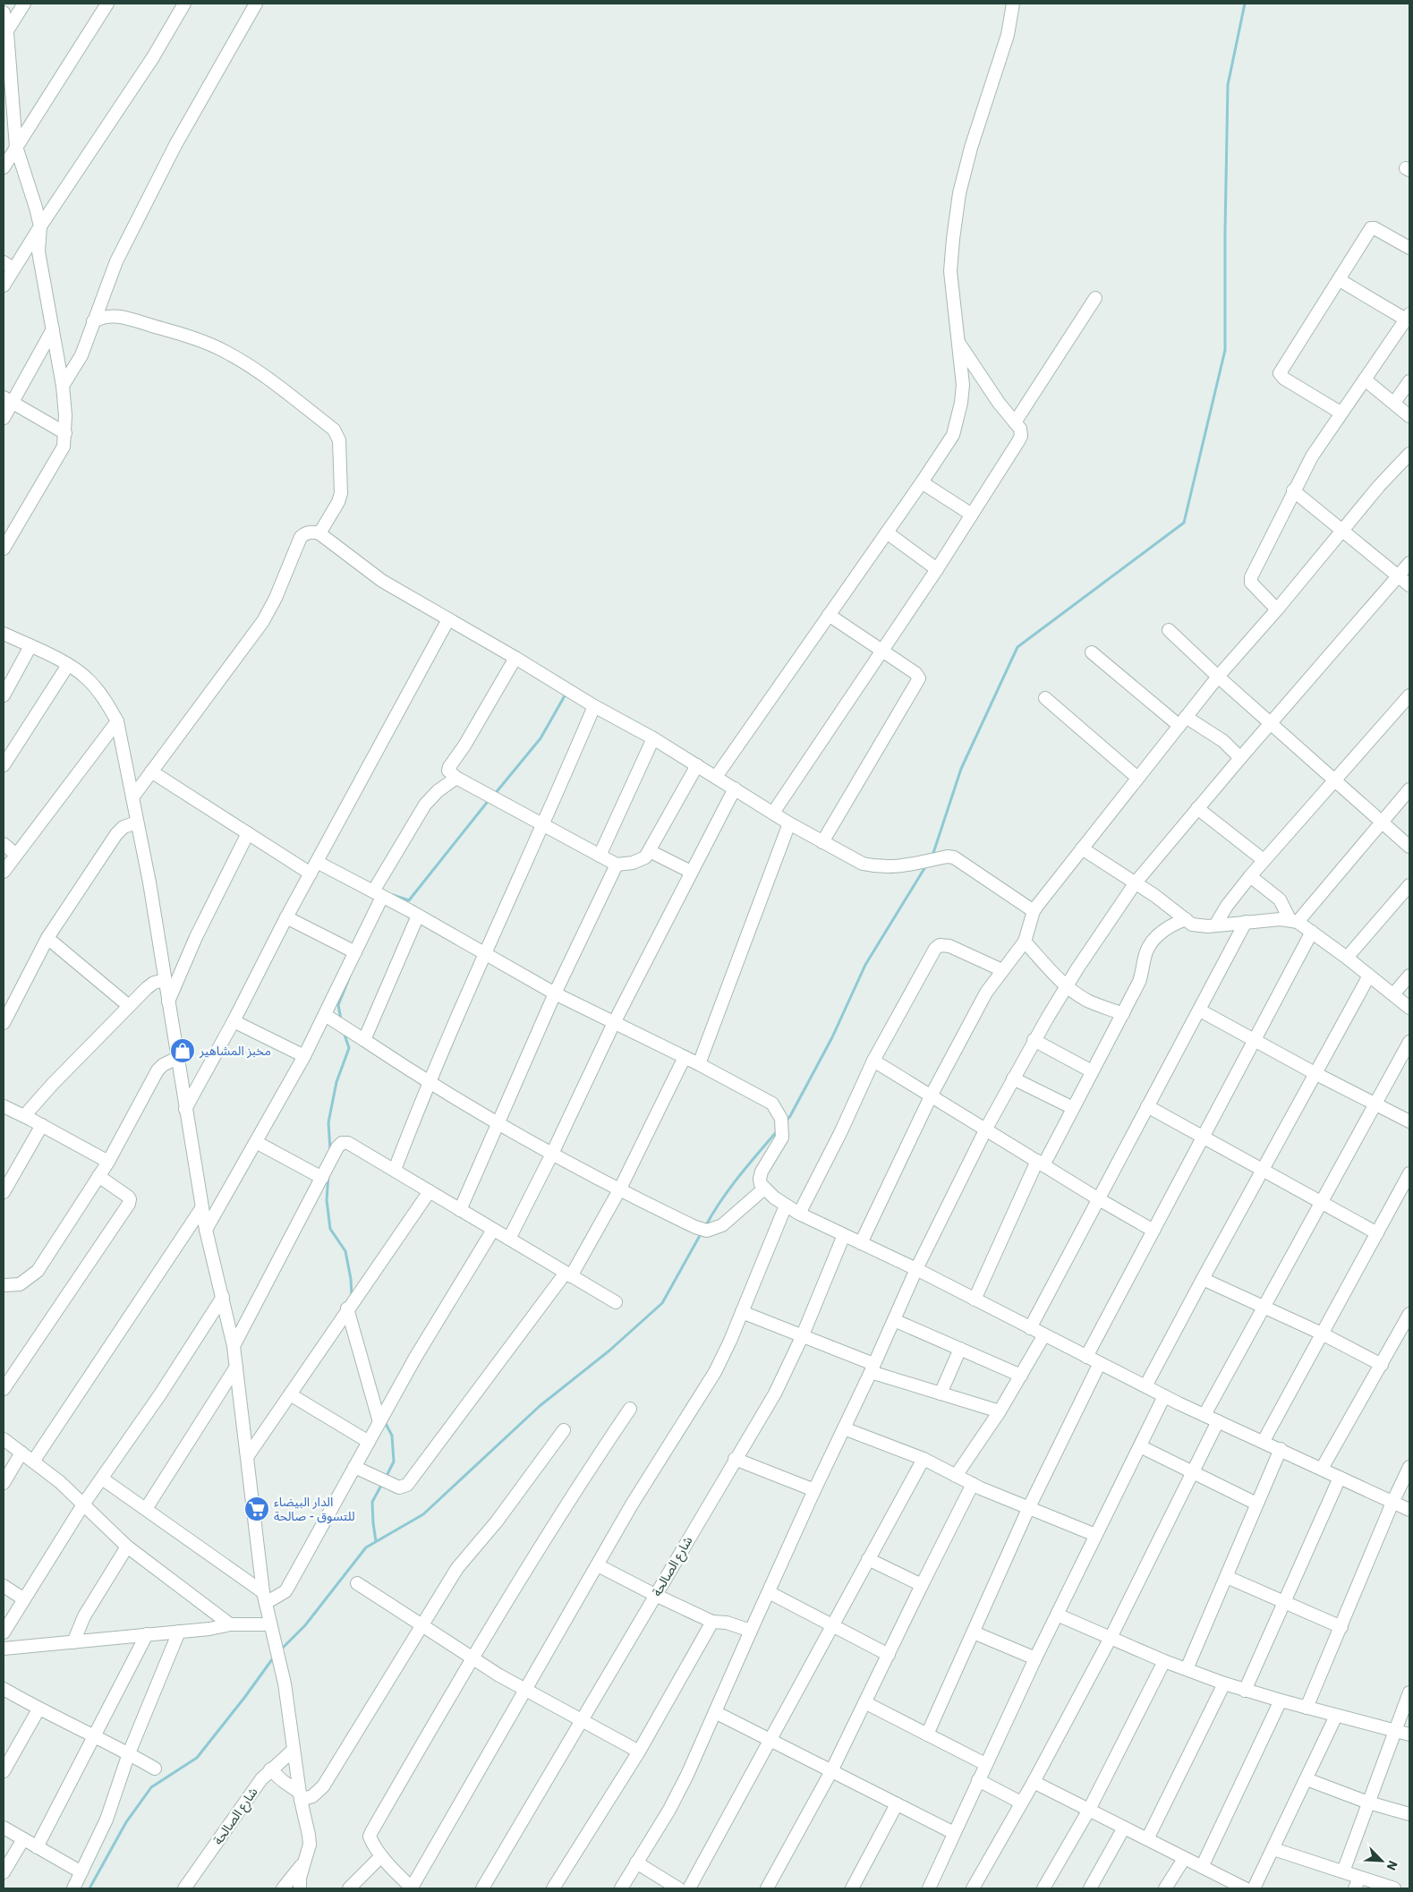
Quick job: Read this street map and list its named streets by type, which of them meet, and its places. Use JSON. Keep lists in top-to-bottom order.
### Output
{
  "streets": {
    "street": ["شارع الصالحة"]
  },
  "places": {
    "shop": ["مخبز المشاهير"],
    "supermarket": ["الدار البيضاء للتسوق - صالحة"]
  },
  "north": "bottom right"
}
